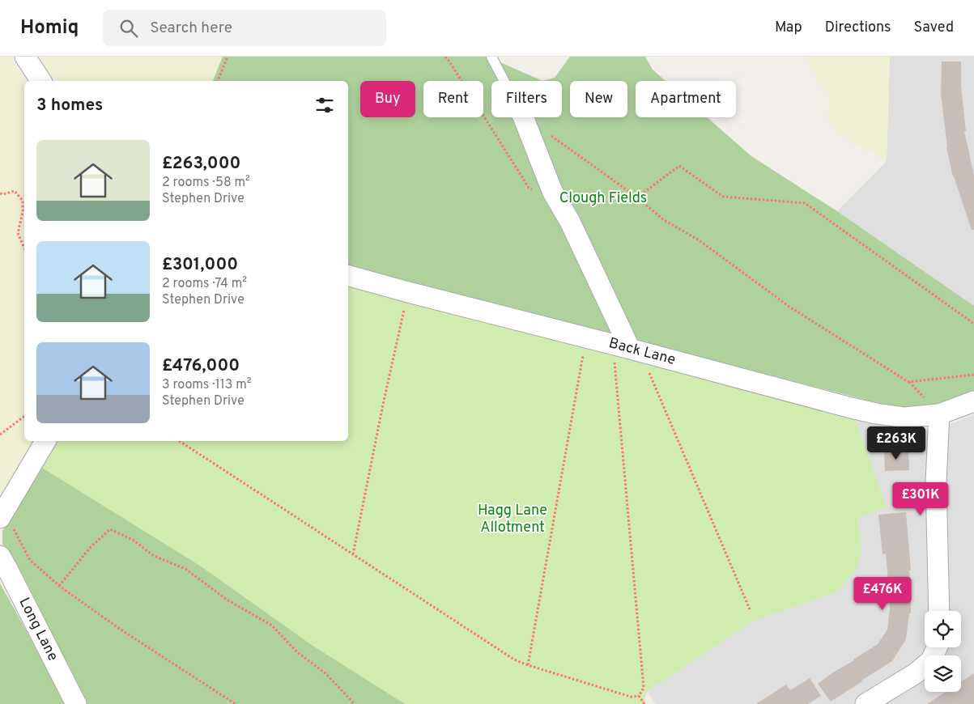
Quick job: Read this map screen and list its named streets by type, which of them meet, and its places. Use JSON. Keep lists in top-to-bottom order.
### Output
{
  "streets": {
    "street": ["Back Lane", "Long Lane"]
  },
  "parks": ["Clough Fields", "Hagg Lane Allotment"],
  "page": {
    "header": "Homiq",
    "search": "Search here",
    "nav": ["Map", "Directions", "Saved"],
    "chip": [
      "Buy",
      "Rent",
      "Filters",
      "New",
      "Apartment"
    ],
    "heading": "3 homes",
    "list": [
      {
        "name": "£263,000",
        "note": "2 rooms · 58 m² · Stephen Drive"
      },
      {
        "name": "£301,000",
        "note": "2 rooms · 74 m² · Stephen Drive"
      },
      {
        "name": "£476,000",
        "note": "3 rooms · 113 m² · Stephen Drive"
      }
    ],
    "price": ["£263K", "£301K", "£476K"]
  }
}
